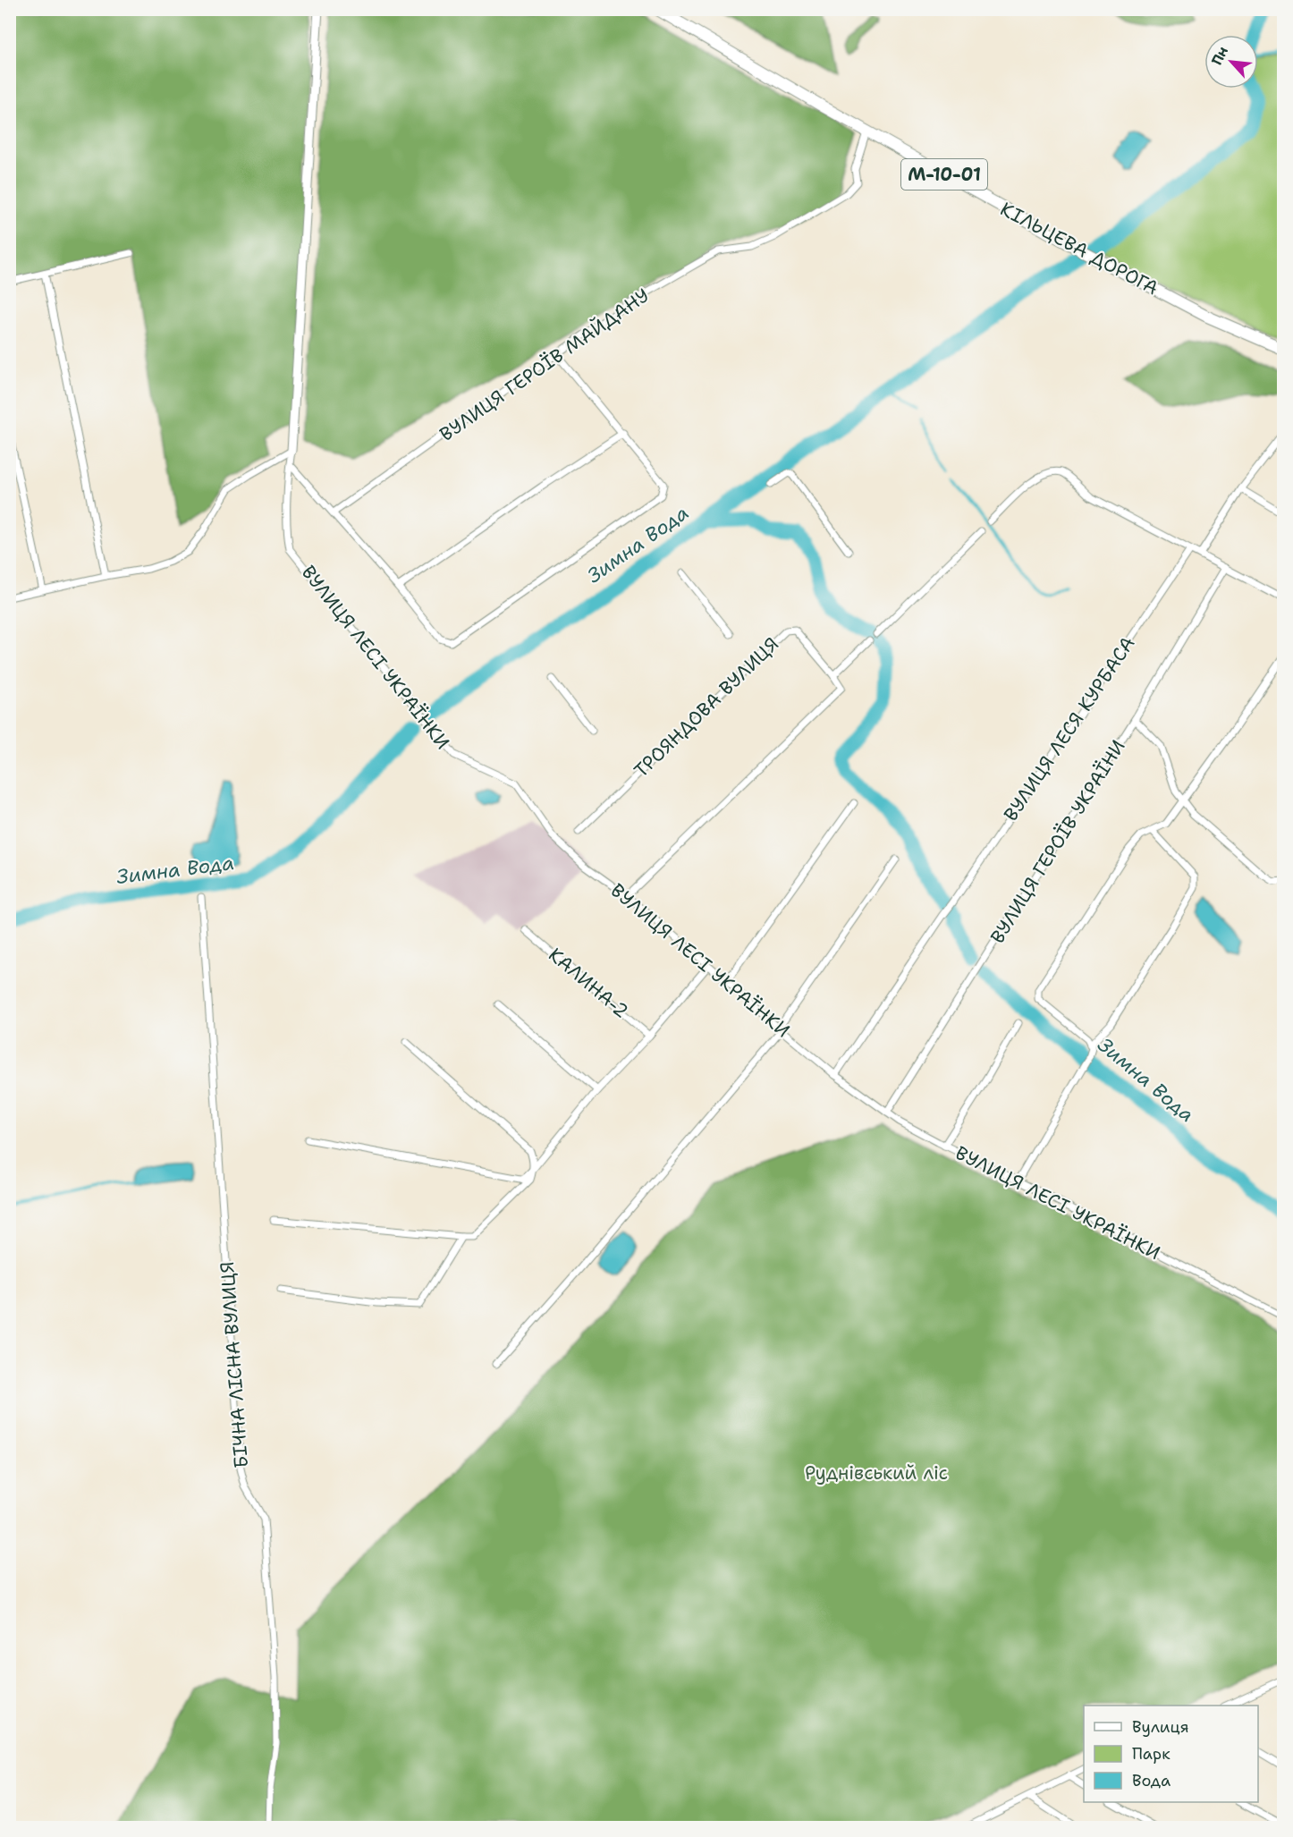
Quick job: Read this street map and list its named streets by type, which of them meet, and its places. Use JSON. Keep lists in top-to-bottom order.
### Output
{
  "streets": {
    "highway": ["М-10-01", "КІЛЬЦЕВА ДОРОГА"],
    "street": [
      "ВУЛИЦЯ ГЕРОЇВ МАЙДАНУ",
      "ВУЛИЦЯ ЛЕСІ УКРАЇНКИ",
      "ТРОЯНДОВА ВУЛИЦЯ",
      "ВУЛИЦЯ ЛЕСЯ КУРБАСА",
      "ВУЛИЦЯ ГЕРОЇВ УКРАЇНИ",
      "КАЛИНА-2",
      "БІЧНА ЛІСНА ВУЛИЦЯ"
    ]
  },
  "crossings": [
    ["КІЛЬЦЕВА ДОРОГА", "ВУЛИЦЯ ГЕРОЇВ МАЙДАНУ"],
    ["ВУЛИЦЯ ЛЕСІ УКРАЇНКИ", "ВУЛИЦЯ ЛЕСЯ КУРБАСА"],
    ["ВУЛИЦЯ ЛЕСІ УКРАЇНКИ", "ВУЛИЦЯ ГЕРОЇВ УКРАЇНИ"]
  ],
  "water": ["Зимна Вода"],
  "parks": ["Руднівський ліс"],
  "legend": ["Вулиця", "Парк", "Вода"],
  "north": "top left"
}
